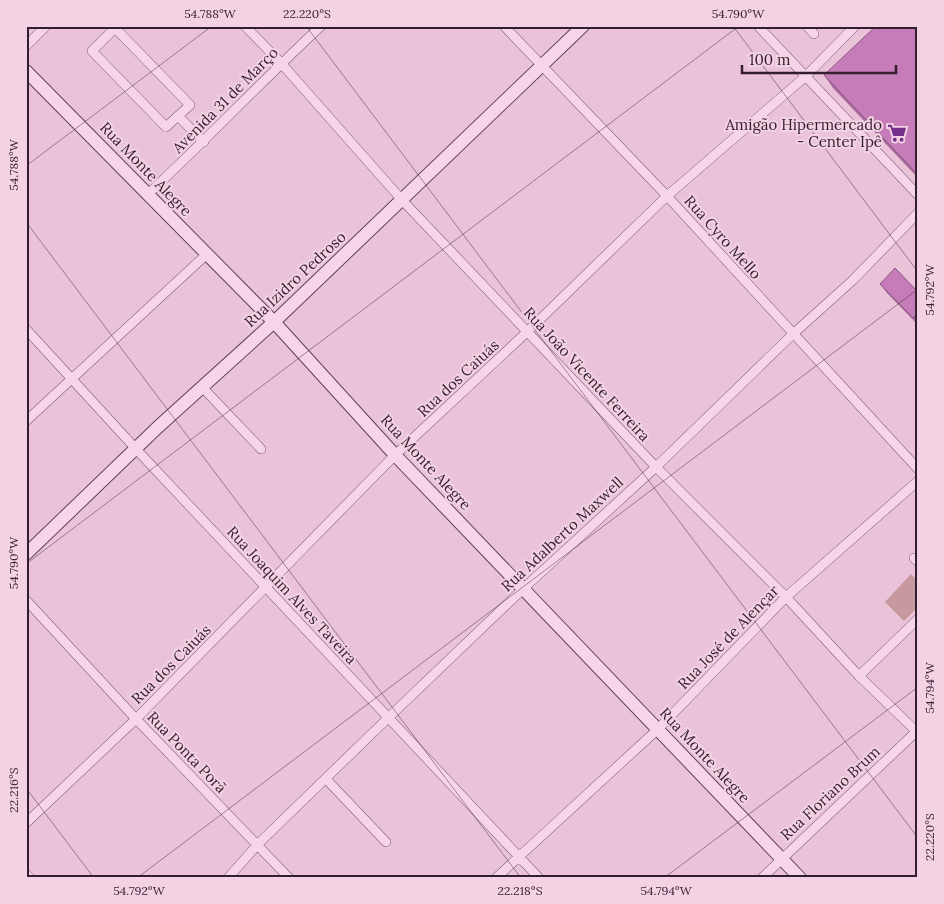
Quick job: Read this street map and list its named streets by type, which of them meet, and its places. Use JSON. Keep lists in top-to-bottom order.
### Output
{
  "streets": {
    "street": [
      "Avenida 31 de Março",
      "Rua Monte Alegre",
      "Rua Cyro Mello",
      "Rua Izidro Pedroso",
      "Rua João Vicente Ferreira",
      "Rua dos Caiuás",
      "Rua Adalberto Maxwell",
      "Rua Joaquim Alves Taveira",
      "Rua José de Alençar",
      "Rua Ponta Porã",
      "Rua Floriano Brum"
    ]
  },
  "crossings": [
    ["Avenida 31 de Março", "Rua Monte Alegre"],
    ["Avenida 31 de Março", "Rua João Vicente Ferreira"],
    ["Rua Monte Alegre", "Rua Izidro Pedroso"],
    ["Rua Monte Alegre", "Rua dos Caiuás"],
    ["Rua Monte Alegre", "Rua Adalberto Maxwell"],
    ["Rua Monte Alegre", "Rua José de Alençar"],
    ["Rua Monte Alegre", "Rua Floriano Brum"],
    ["Rua Cyro Mello", "Rua Izidro Pedroso"],
    ["Rua Cyro Mello", "Rua dos Caiuás"],
    ["Rua Cyro Mello", "Rua Adalberto Maxwell"],
    ["Rua Izidro Pedroso", "Rua João Vicente Ferreira"],
    ["Rua Izidro Pedroso", "Rua Joaquim Alves Taveira"],
    ["Rua João Vicente Ferreira", "Rua dos Caiuás"],
    ["Rua João Vicente Ferreira", "Rua Adalberto Maxwell"],
    ["Rua João Vicente Ferreira", "Rua José de Alençar"],
    ["Rua João Vicente Ferreira", "Rua Floriano Brum"],
    ["Rua dos Caiuás", "Rua Joaquim Alves Taveira"],
    ["Rua dos Caiuás", "Rua Ponta Porã"],
    ["Rua Adalberto Maxwell", "Rua Joaquim Alves Taveira"],
    ["Rua Adalberto Maxwell", "Rua Ponta Porã"],
    ["Rua Joaquim Alves Taveira", "Rua José de Alençar"]
  ],
  "places": {
    "supermarket": ["Amigão Hipermercado - Center Ipê"]
  },
  "scale_bar": "100 m",
  "coordinates": [
    "54.788°W",
    "22.220°S",
    "54.790°W",
    "54.792°W",
    "54.794°W",
    "22.216°S",
    "22.218°S"
  ]
}
